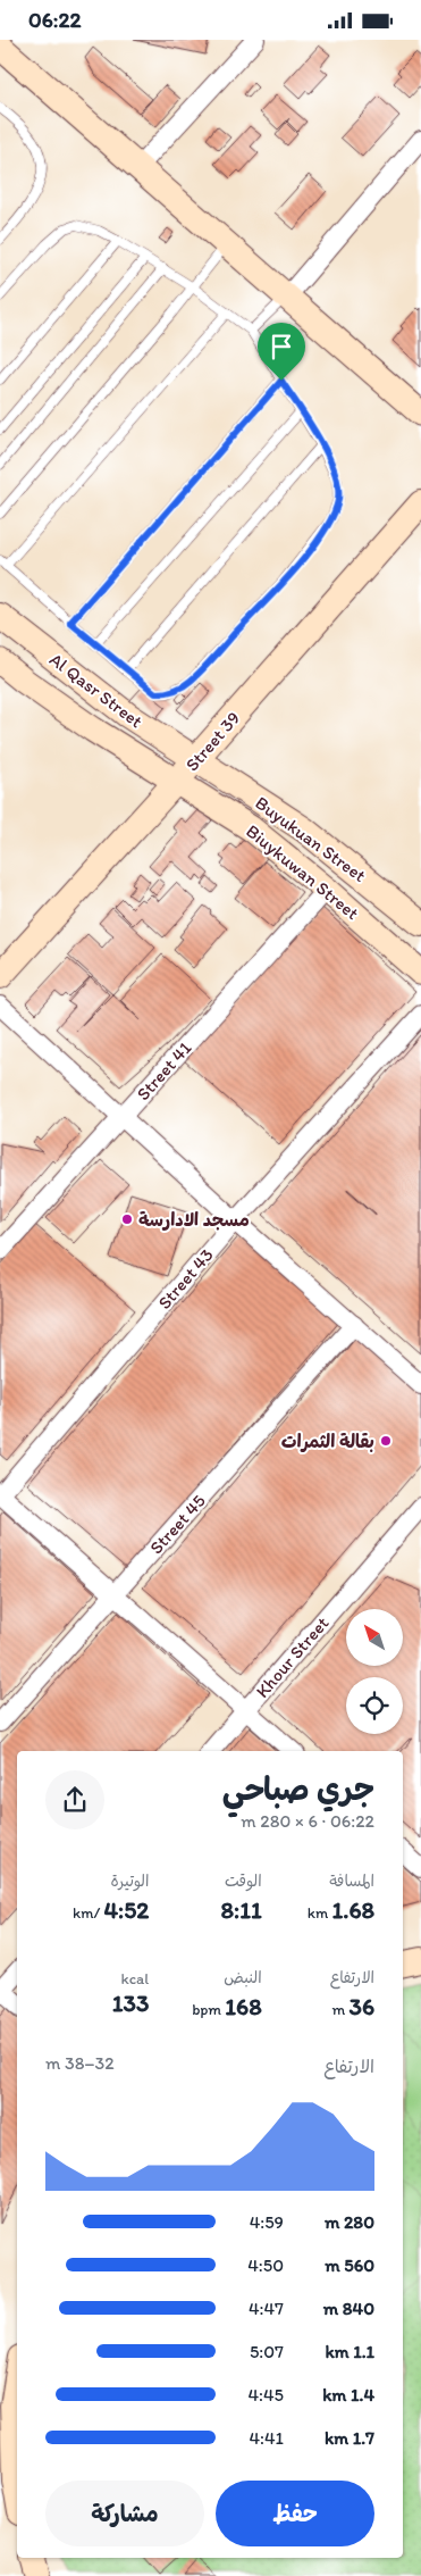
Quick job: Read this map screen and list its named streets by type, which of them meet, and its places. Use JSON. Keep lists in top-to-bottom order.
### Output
{
  "streets": {
    "street": [
      "Al Qasr Street",
      "Street 39",
      "Buyukuan Street",
      "Biuykuwan Street",
      "Street 41",
      "Street 43",
      "Street 45",
      "Khour Street"
    ]
  },
  "crossings": [
    ["Al Qasr Street", "Street 39"],
    ["Al Qasr Street", "Buyukuan Street"],
    ["Al Qasr Street", "Biuykuwan Street"],
    ["Street 39", "Buyukuan Street"],
    ["Street 39", "Biuykuwan Street"],
    ["Biuykuwan Street", "Street 41"]
  ],
  "places": ["مسجد الادارسة", "بقالة الثمرات"],
  "north": "top left",
  "page": {
    "status": "06:22",
    "heading": ["جري صباحي", "06:22 · 6 × 280 m"],
    "stats": [
      ["المسافة", "1.68 km"],
      ["الوقت", "8:11"],
      ["الوتيرة", "4:52 /km"],
      ["الارتفاع", "36 m"],
      ["النبض", "168 bpm"],
      ["kcal", "133"]
    ],
    "chart": ["الارتفاع", "32–38 m"],
    "list": [
      {
        "name": "280 m",
        "note": "4:59"
      },
      {
        "name": "560 m",
        "note": "4:50"
      },
      {
        "name": "840 m",
        "note": "4:47"
      },
      {
        "name": "1.1 km",
        "note": "5:07"
      },
      {
        "name": "1.4 km",
        "note": "4:45"
      },
      {
        "name": "1.7 km",
        "note": "4:41"
      }
    ],
    "buttons": ["حفظ", "مشاركة"]
  }
}
